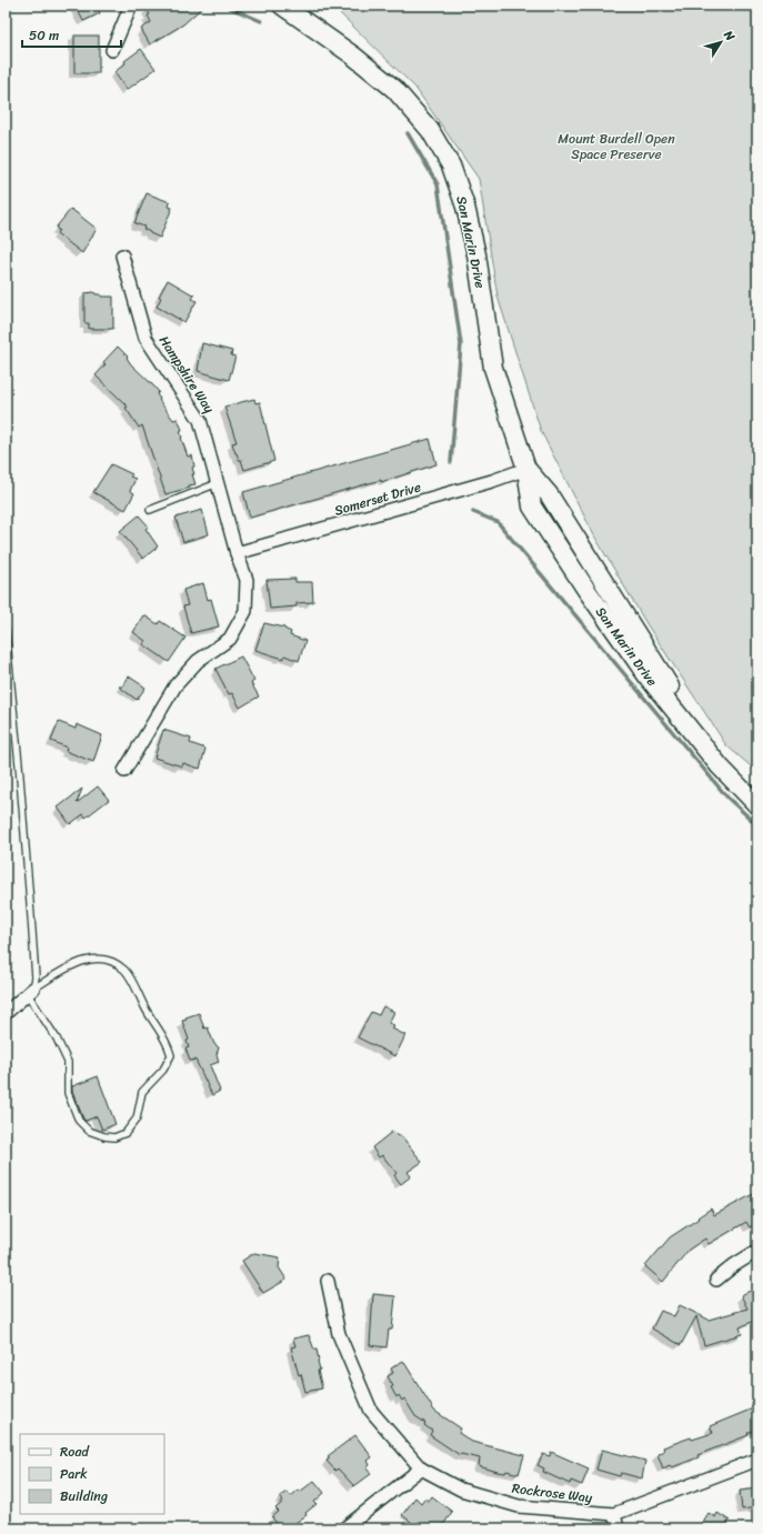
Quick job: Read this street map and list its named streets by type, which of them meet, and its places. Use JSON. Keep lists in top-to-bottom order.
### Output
{
  "streets": {
    "main road": ["San Marin Drive"],
    "street": ["Hampshire Way", "Somerset Drive", "Rockrose Way"]
  },
  "crossings": [
    ["San Marin Drive", "Somerset Drive"],
    ["Hampshire Way", "Somerset Drive"]
  ],
  "parks": ["Mount Burdell Open Space Preserve"],
  "legend": ["Road", "Park", "Building"],
  "scale_bar": "50 m",
  "north": "top right"
}
